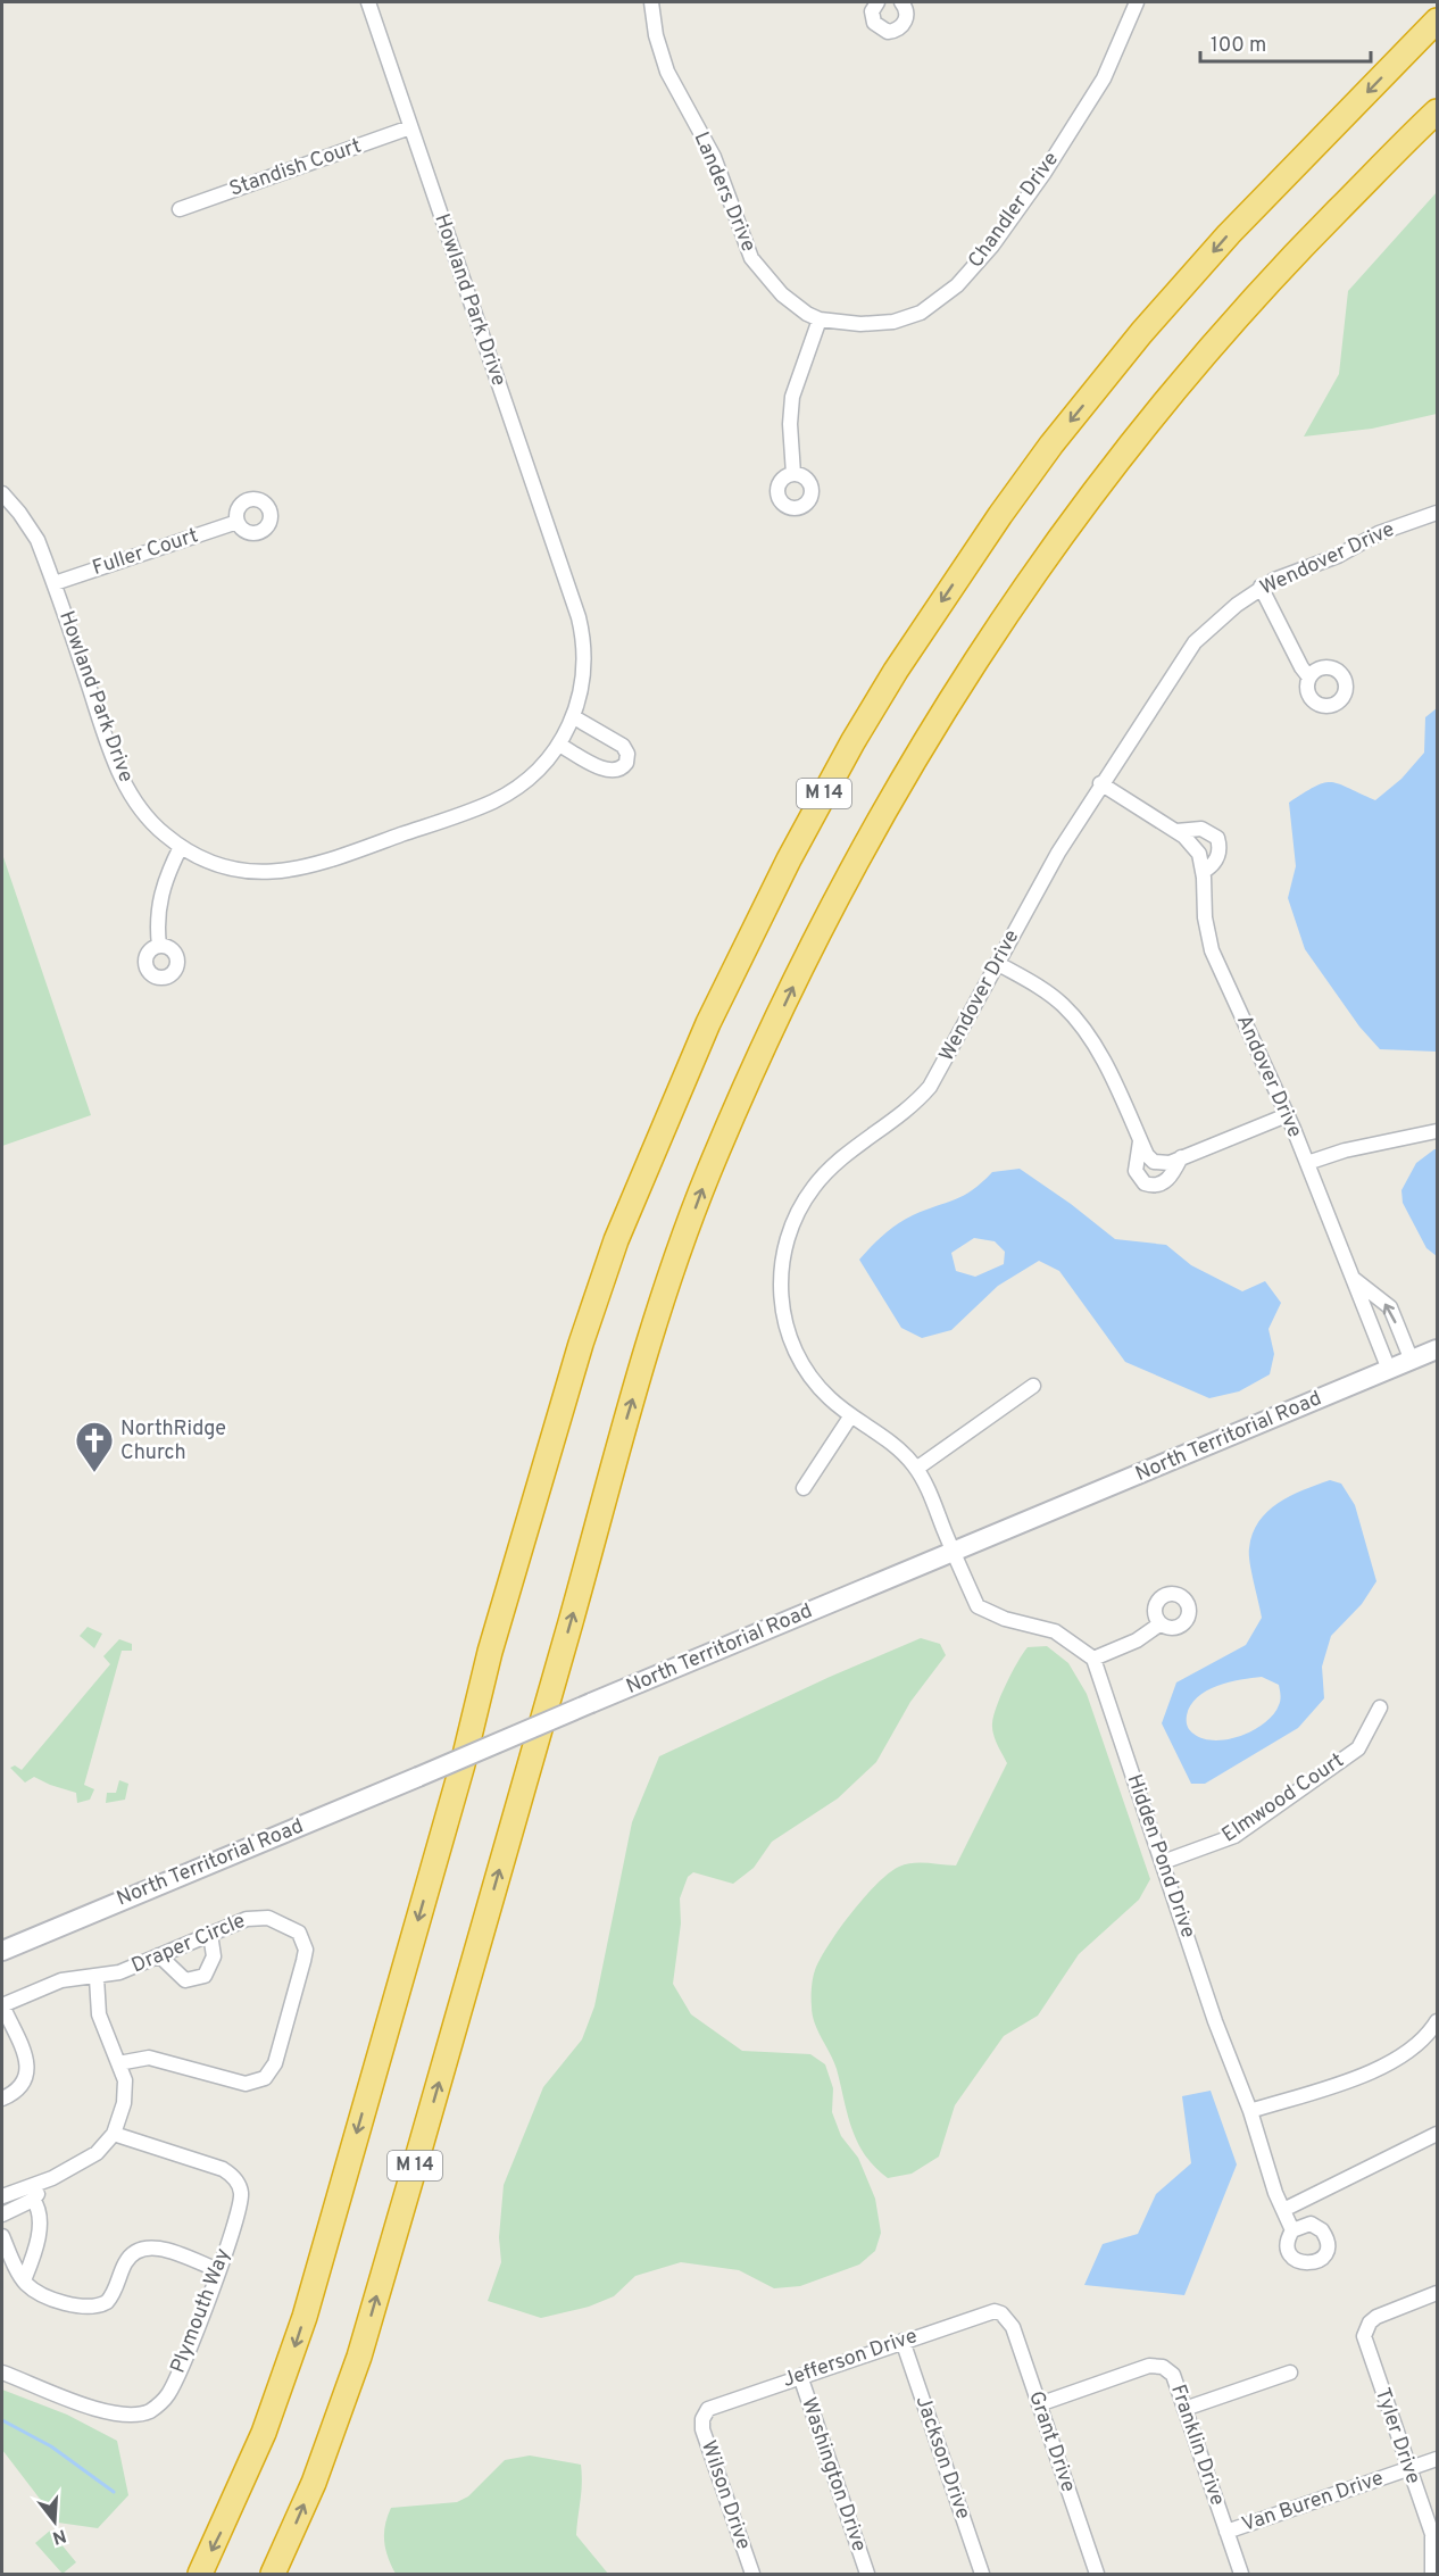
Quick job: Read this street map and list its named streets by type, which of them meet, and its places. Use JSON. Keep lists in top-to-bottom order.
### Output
{
  "streets": {
    "highway": ["M 14"],
    "main road": ["North Territorial Road"],
    "street": [
      "Standish Court",
      "Landers Drive",
      "Chandler Drive",
      "Howland Park Drive",
      "Fuller Court",
      "Wendover Drive",
      "Andover Drive",
      "Elmwood Court",
      "Hidden Pond Drive",
      "Draper Circle",
      "Plymouth Way",
      "Jefferson Drive",
      "Tyler Drive",
      "Grant Drive",
      "Franklin Drive",
      "Jackson Drive",
      "Washington Drive",
      "Wilson Drive",
      "Van Buren Drive"
    ]
  },
  "crossings": [
    ["Standish Court", "Howland Park Drive"],
    ["Landers Drive", "Chandler Drive"],
    ["Howland Park Drive", "Fuller Court"],
    ["Wendover Drive", "Andover Drive"],
    ["Wendover Drive", "North Territorial Road"],
    ["Andover Drive", "North Territorial Road"],
    ["Elmwood Court", "Hidden Pond Drive"],
    ["Jefferson Drive", "Grant Drive"],
    ["Jefferson Drive", "Jackson Drive"],
    ["Jefferson Drive", "Washington Drive"],
    ["Jefferson Drive", "Wilson Drive"],
    ["Tyler Drive", "Van Buren Drive"],
    ["Grant Drive", "Franklin Drive"],
    ["Franklin Drive", "Van Buren Drive"]
  ],
  "places": {
    "church": ["NorthRidge Church"]
  },
  "scale_bar": "100 m",
  "north": "bottom"
}
